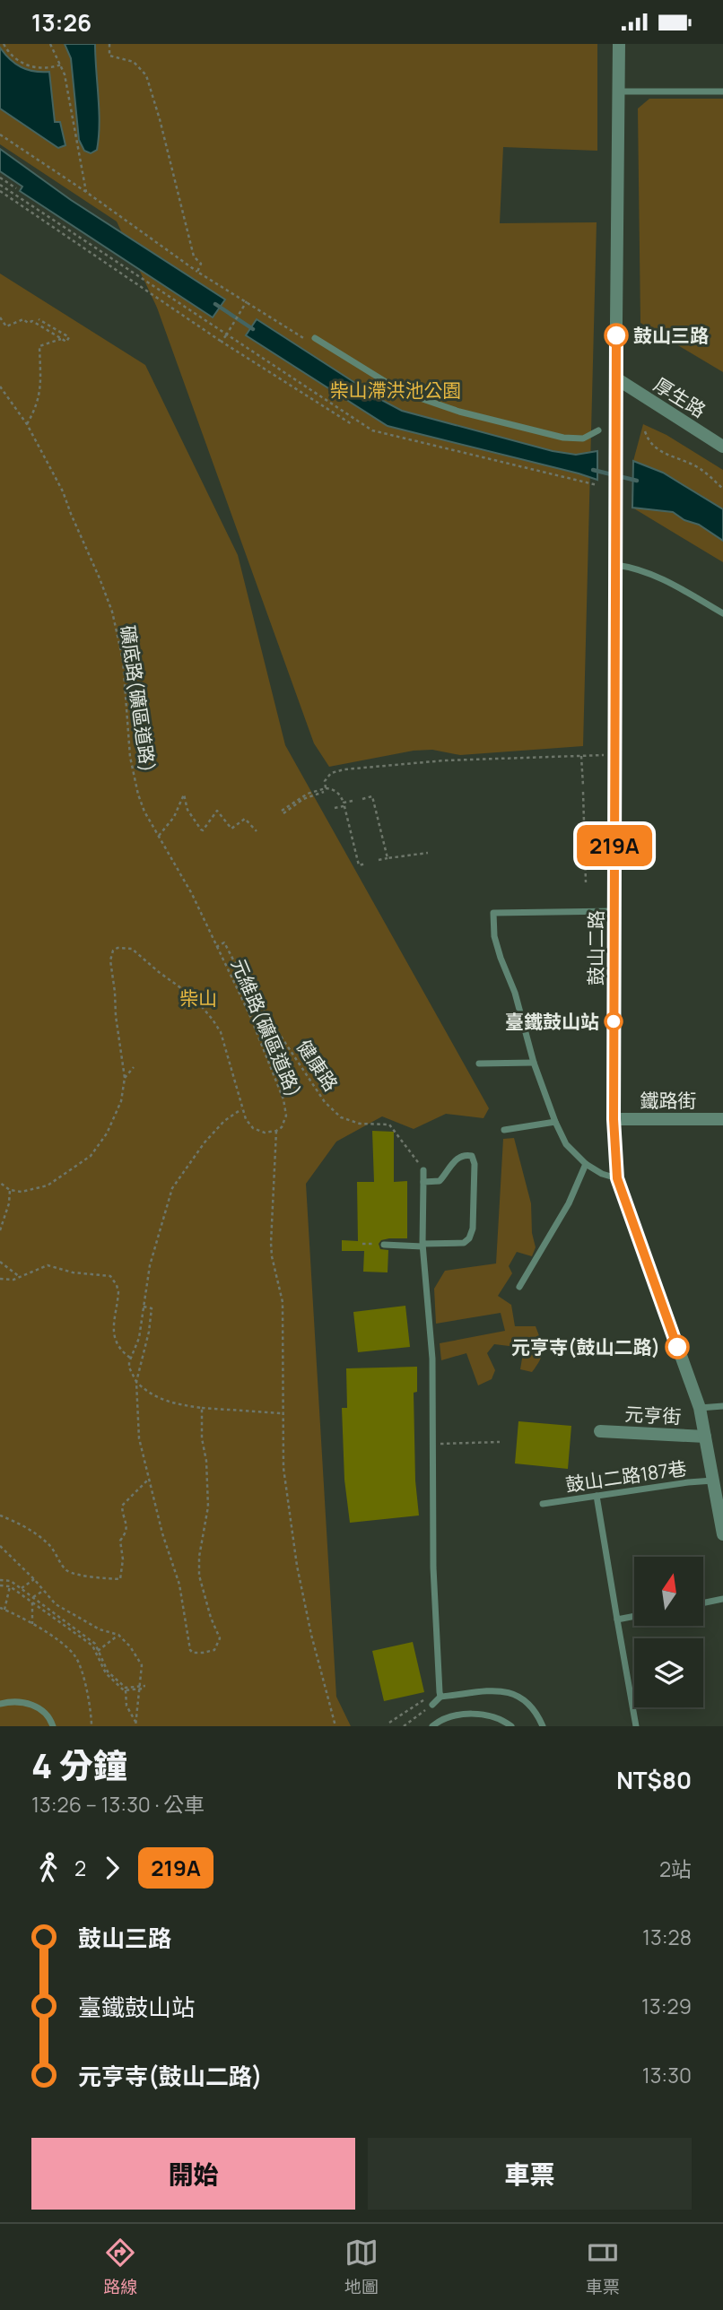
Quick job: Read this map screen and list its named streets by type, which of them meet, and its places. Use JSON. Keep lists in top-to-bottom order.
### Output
{
  "streets": {
    "street": [
      "厚生路",
      "鼓山二路",
      "鐵路街",
      "元亨街"
    ],
    "lane": ["鼓山二路187巷"],
    "path": ["礦底路(礦區道路)", "元維路(礦區道路)", "健康路"]
  },
  "crossings": [
    ["厚生路", "鼓山二路"],
    ["礦底路(礦區道路)", "元維路(礦區道路)"],
    ["礦底路(礦區道路)", "健康路"],
    ["鼓山二路", "鐵路街"],
    ["鼓山二路", "元亨街"],
    ["鼓山二路", "鼓山二路187巷"],
    ["元維路(礦區道路)", "健康路"]
  ],
  "parks": ["柴山滯洪池公園", "柴山"],
  "places": ["鼓山三路", "臺鐵鼓山站", "元亨寺(鼓山二路)"],
  "lines": ["bus line 219A"],
  "north": "top",
  "page": {
    "status": "13:26",
    "on_map": "219A",
    "heading": ["4 分鐘", "13:26 – 13:30 · 公車", "NT$80"],
    "legs": ["2", "219A", "2站"],
    "list": [
      {
        "name": "鼓山三路",
        "value": "13:28"
      },
      {
        "name": "臺鐵鼓山站",
        "value": "13:29"
      },
      {
        "name": "元亨寺(鼓山二路)",
        "value": "13:30"
      }
    ],
    "buttons": ["開始", "車票"],
    "tabs": ["路線", "地圖", "車票"]
  }
}
